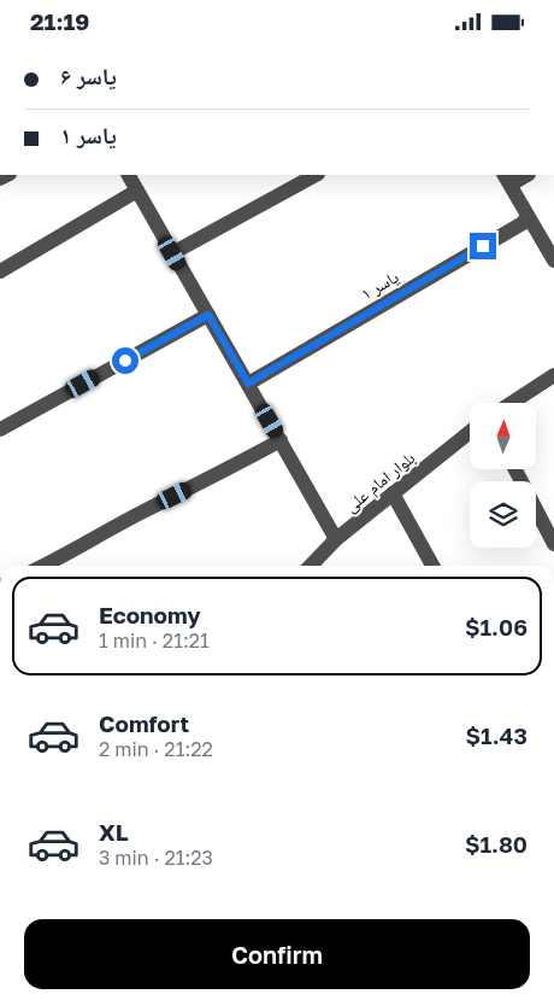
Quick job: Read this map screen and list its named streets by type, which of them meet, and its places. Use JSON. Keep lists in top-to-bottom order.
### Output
{
  "streets": {
    "street": ["یاسر ۱", "بلوار امام علی"]
  },
  "north": "top",
  "page": {
    "status": "21:19",
    "banner": ["یاسر ۶", "یاسر ۱"],
    "list": [
      {
        "name": "Economy",
        "note": "1 min · 21:21",
        "value": "$1.06"
      },
      {
        "name": "Comfort",
        "note": "2 min · 21:22",
        "value": "$1.43"
      },
      {
        "name": "XL",
        "note": "3 min · 21:23",
        "value": "$1.80"
      }
    ],
    "buttons": "Confirm"
  }
}
